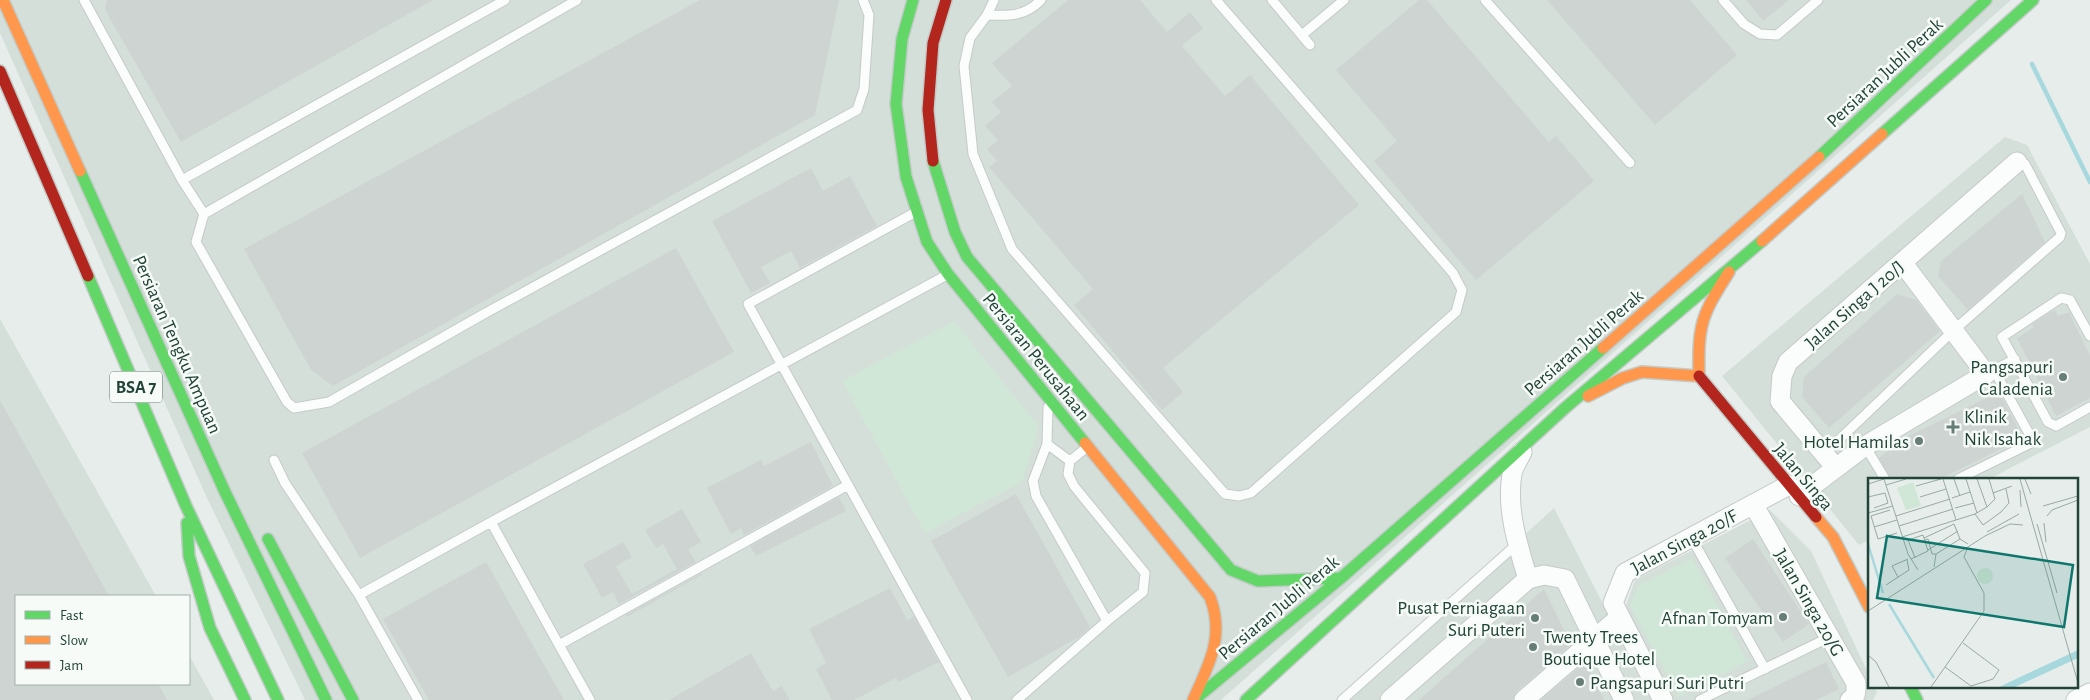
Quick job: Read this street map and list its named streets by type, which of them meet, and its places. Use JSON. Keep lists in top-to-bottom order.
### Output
{
  "streets": {
    "main road": [
      "Persiaran Jubli Perak",
      "Persiaran Tengku Ampuan",
      "Persiaran Perusahaan",
      "BSA 7",
      "Jalan Singa"
    ],
    "street": ["Jalan Singa J 20/J", "Jalan Singa 20/F", "Jalan Singa 20/G"]
  },
  "crossings": [
    ["Persiaran Jubli Perak", "Persiaran Perusahaan"],
    ["Jalan Singa J 20/J", "Jalan Singa 20/F"],
    ["Jalan Singa", "Jalan Singa 20/F"],
    ["Jalan Singa 20/F", "Jalan Singa 20/G"]
  ],
  "places": {
    "other": [
      "Pangsapuri Caladenia",
      "Hotel Hamilas",
      "Afnan Tomyam",
      "Pusat Perniagaan Suri Puteri",
      "Twenty Trees Boutique Hotel",
      "Pangsapuri Suri Putri"
    ],
    "health": ["Klinik Nik Isahak"]
  },
  "legend": ["Fast", "Slow", "Jam"]
}
